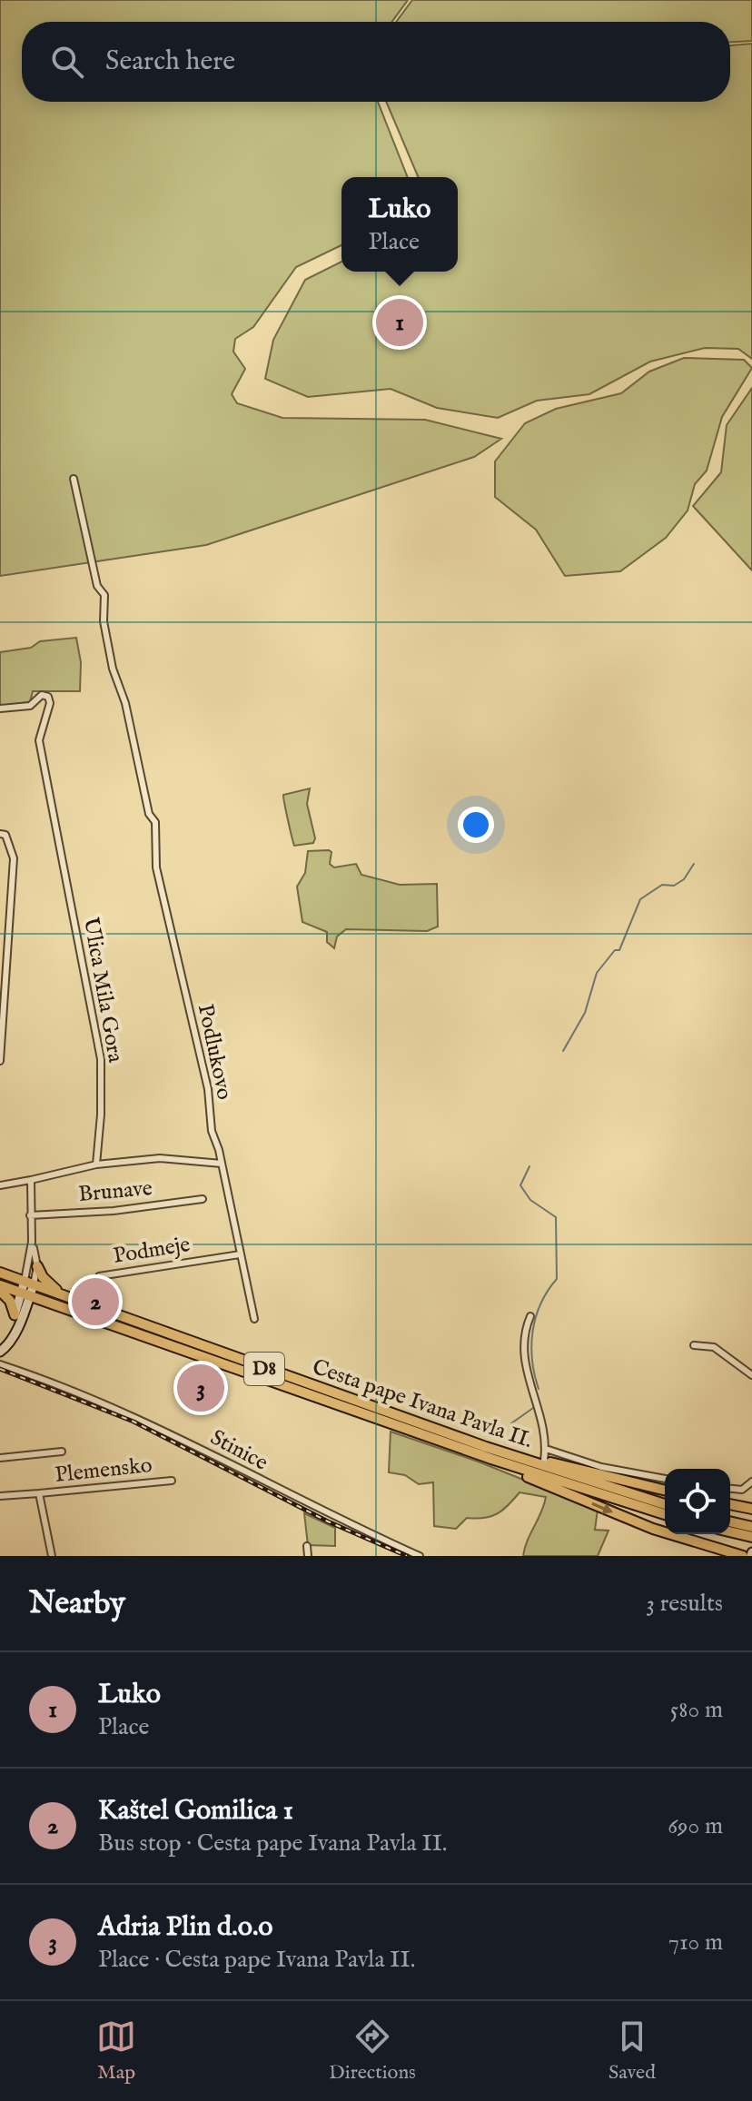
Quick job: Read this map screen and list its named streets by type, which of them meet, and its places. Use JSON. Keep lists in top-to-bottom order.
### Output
{
  "streets": {
    "main road": ["D8", "Cesta pape Ivana Pavla II."],
    "street": [
      "Ulica Mila Gora",
      "Podlukovo",
      "Brunave",
      "Podmeje",
      "Stinice",
      "Plemensko"
    ]
  },
  "crossings": [
    ["Podlukovo", "Podmeje"],
    ["Podmeje", "Cesta pape Ivana Pavla II."]
  ],
  "page": {
    "search": "Search here",
    "popup": ["Luko", "Place"],
    "pins": ["1", "2", "3"],
    "heading": ["Nearby", "3 results"],
    "list": [
      {
        "mark": "1",
        "name": "Luko",
        "note": "Place",
        "value": "580 m"
      },
      {
        "mark": "2",
        "name": "Kaštel Gomilica 1",
        "note": "Bus stop · Cesta pape Ivana Pavla II.",
        "value": "690 m"
      },
      {
        "mark": "3",
        "name": "Adria Plin d.o.o",
        "note": "Place · Cesta pape Ivana Pavla II.",
        "value": "710 m"
      }
    ],
    "nav": ["Map", "Directions", "Saved"]
  }
}
